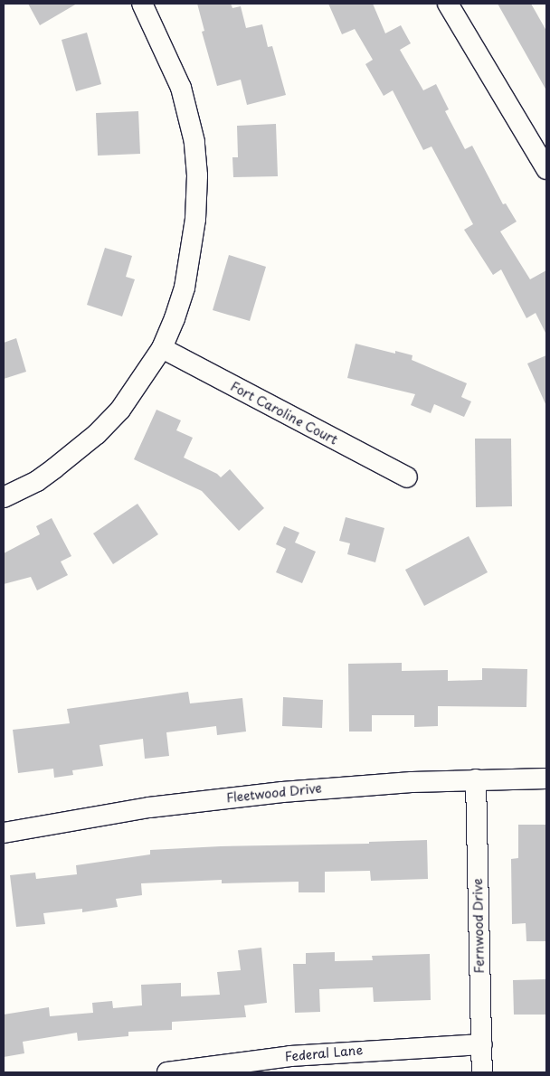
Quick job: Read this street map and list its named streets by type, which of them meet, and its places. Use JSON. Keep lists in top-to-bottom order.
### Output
{
  "streets": {
    "street": [
      "Fort Caroline Court",
      "Fleetwood Drive",
      "Fernwood Drive",
      "Federal Lane"
    ]
  },
  "crossings": [
    ["Fleetwood Drive", "Fernwood Drive"],
    ["Fernwood Drive", "Federal Lane"]
  ]
}
